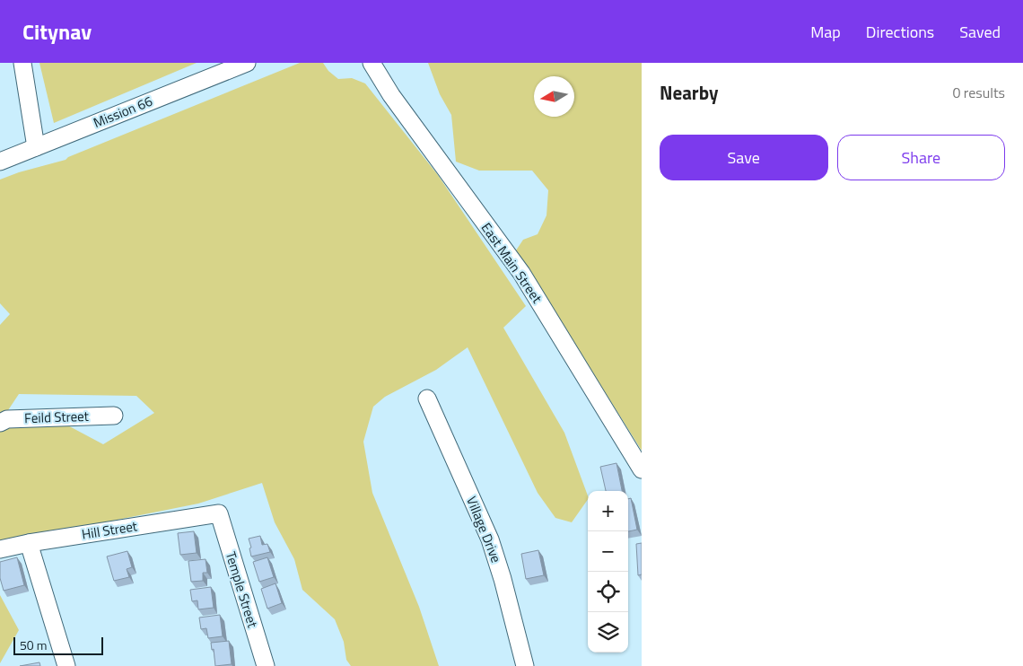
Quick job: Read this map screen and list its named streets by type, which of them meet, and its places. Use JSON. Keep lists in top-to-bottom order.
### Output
{
  "streets": {
    "street": [
      "Mission 66",
      "East Main Street",
      "Feild Street",
      "Village Drive",
      "Hill Street",
      "Temple Street"
    ]
  },
  "crossings": [
    ["Hill Street", "Temple Street"]
  ],
  "scale_bar": "50 m",
  "north": "left",
  "page": {
    "header": "Citynav",
    "nav": ["Map", "Directions", "Saved"],
    "heading": ["Nearby", "0 results"],
    "buttons": ["Save", "Share"],
    "map_buttons": ["+", "−"],
    "scale": "50 m"
  }
}
